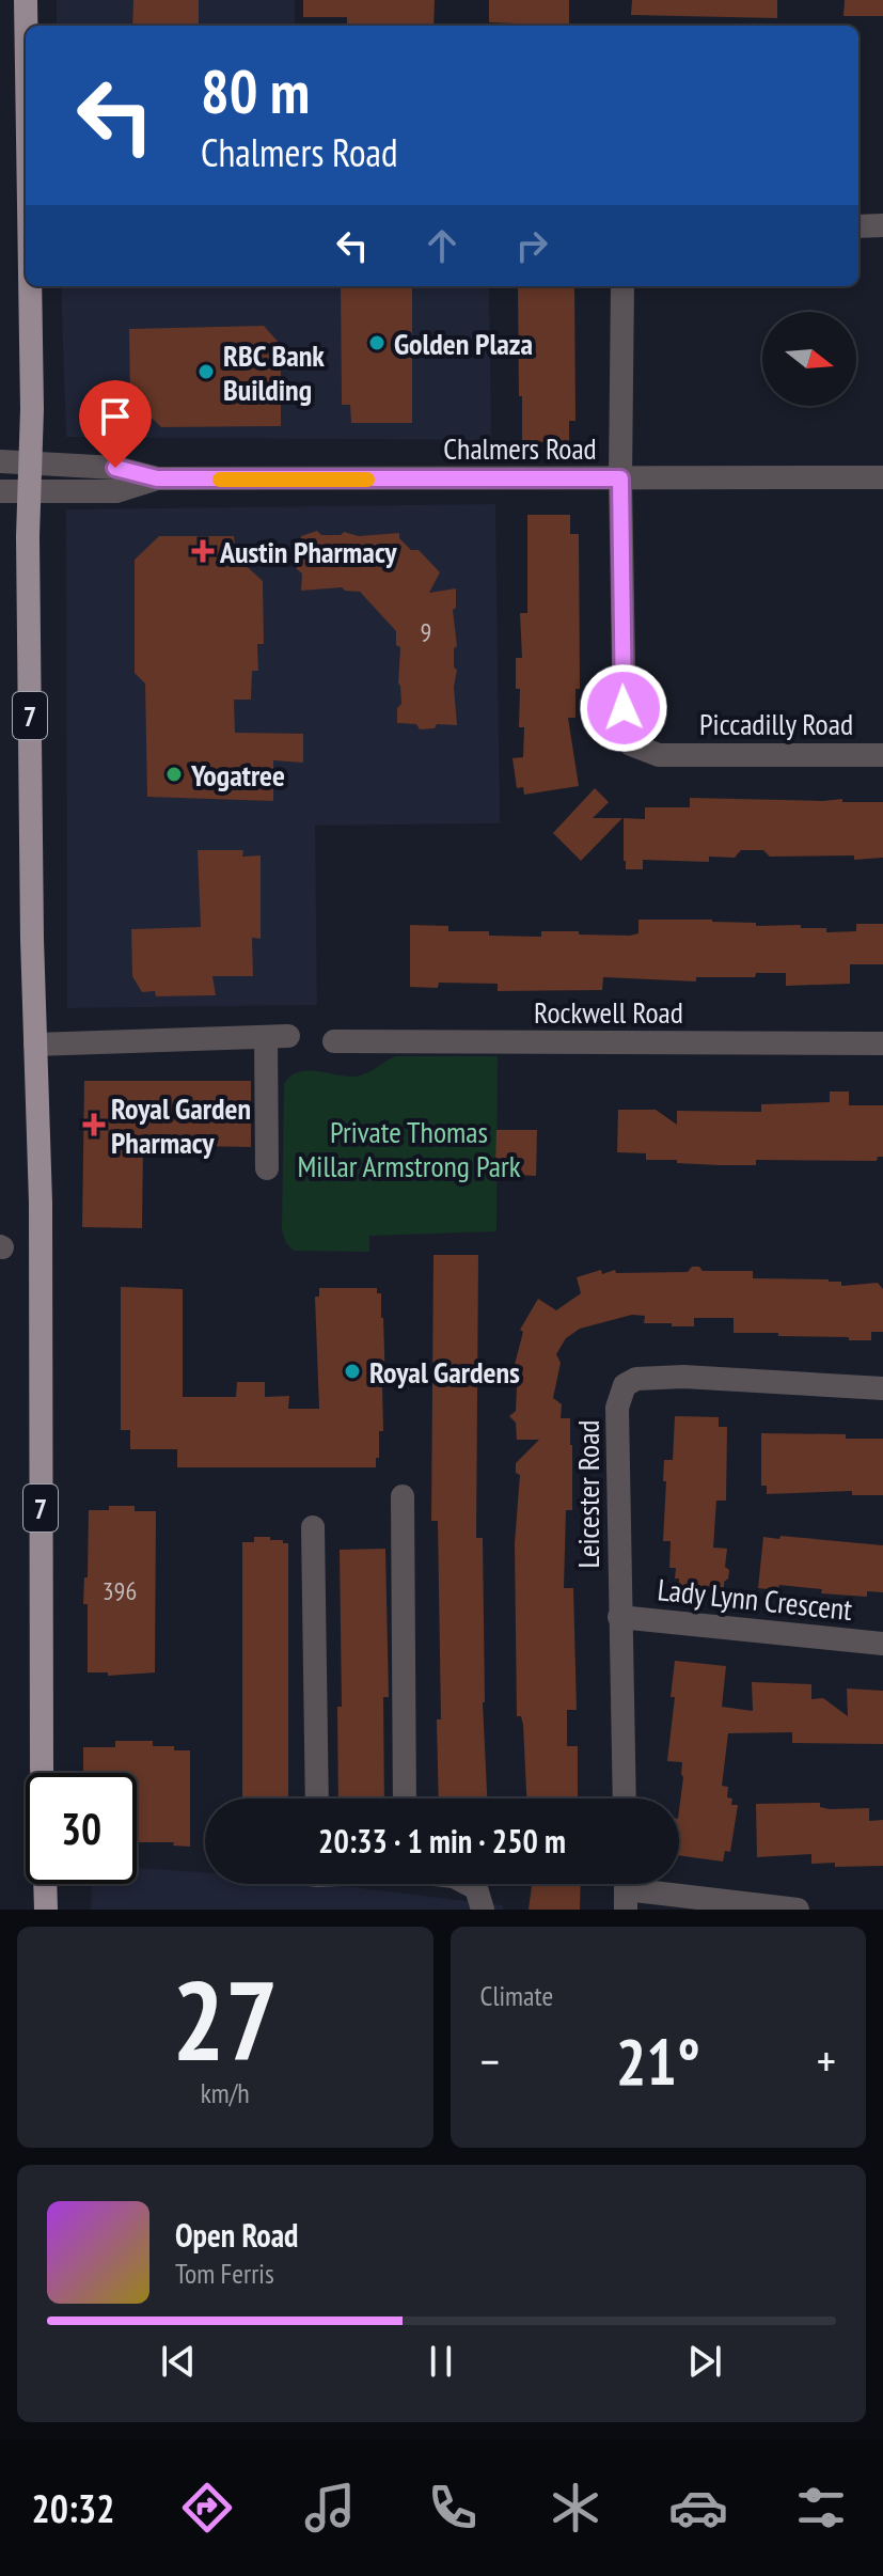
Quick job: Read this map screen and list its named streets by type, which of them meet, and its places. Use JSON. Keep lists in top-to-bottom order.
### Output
{
  "streets": {
    "main road": ["7"],
    "street": [
      "Chalmers Road",
      "Piccadilly Road",
      "Rockwell Road",
      "Leicester Road",
      "Lady Lynn Crescent"
    ]
  },
  "crossings": [
    ["Chalmers Road", "7"],
    ["Chalmers Road", "Piccadilly Road"],
    ["Leicester Road", "Lady Lynn Crescent"]
  ],
  "parks": ["Private Thomas Millar Armstrong Park"],
  "places": {
    "other": [
      "Golden Plaza",
      "RBC Bank Building",
      "Yogatree",
      "Royal Gardens"
    ],
    "health": ["Austin Pharmacy", "Royal Garden Pharmacy"]
  },
  "house_numbers": ["9", "396"],
  "north": "right",
  "page": {
    "turn": ["80 m", "Chalmers Road"],
    "limit": "30",
    "trip": "20:33 · 1 min · 250 m",
    "tile": [
      ["27", "km/h"],
      "Climate"
    ],
    "heat": ["−", "21°", "+"],
    "song": ["Open Road", "Tom Ferris"],
    "tabs": "20:32"
  }
}
